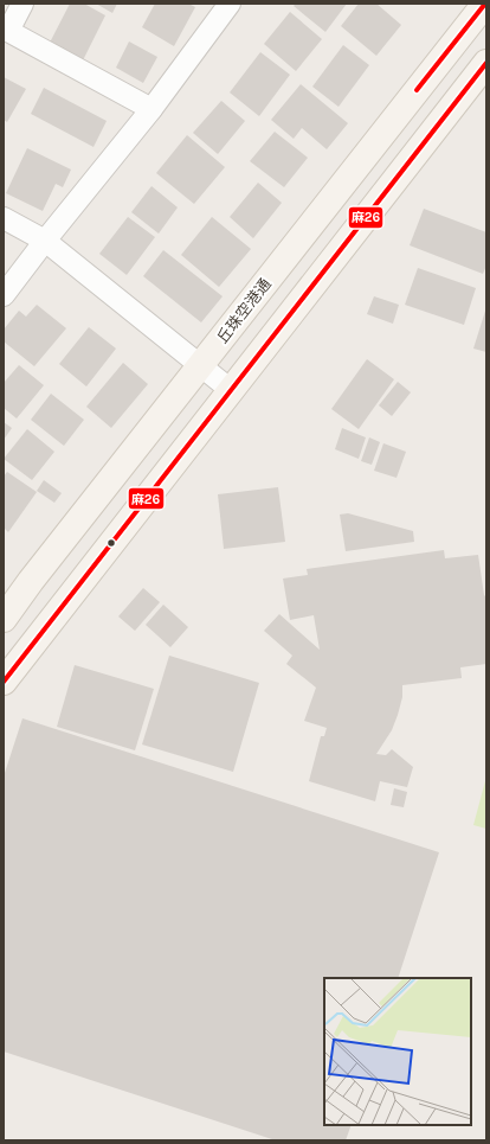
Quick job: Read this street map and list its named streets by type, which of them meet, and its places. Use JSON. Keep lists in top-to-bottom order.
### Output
{
  "streets": {
    "main road": ["丘珠空港通"]
  },
  "lines": ["transit line 麻26"]
}
